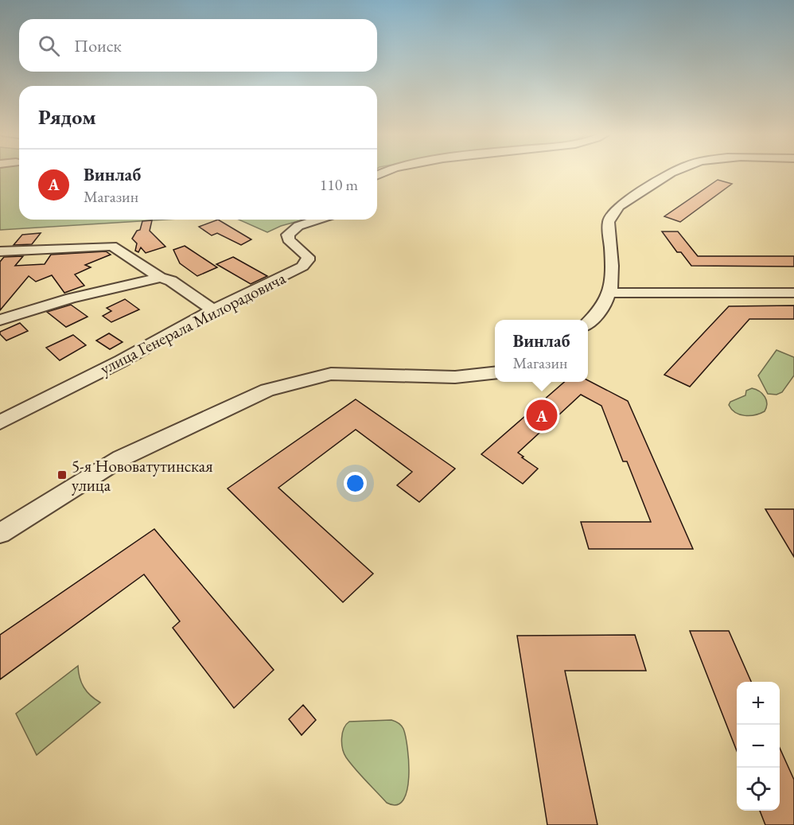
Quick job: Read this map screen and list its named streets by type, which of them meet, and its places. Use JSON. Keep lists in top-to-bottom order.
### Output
{
  "streets": {
    "street": ["улица Генерала Милорадовича"]
  },
  "places": {
    "transit": ["5-я Нововатутинская улица"]
  },
  "page": {
    "search": "Поиск",
    "heading": "Рядом",
    "list": [
      {
        "mark": "A",
        "name": "Винлаб",
        "note": "Магазин",
        "value": "110 m"
      }
    ],
    "popup": ["Винлаб", "Магазин"],
    "pins": "A",
    "map_buttons": ["+", "−"]
  }
}
